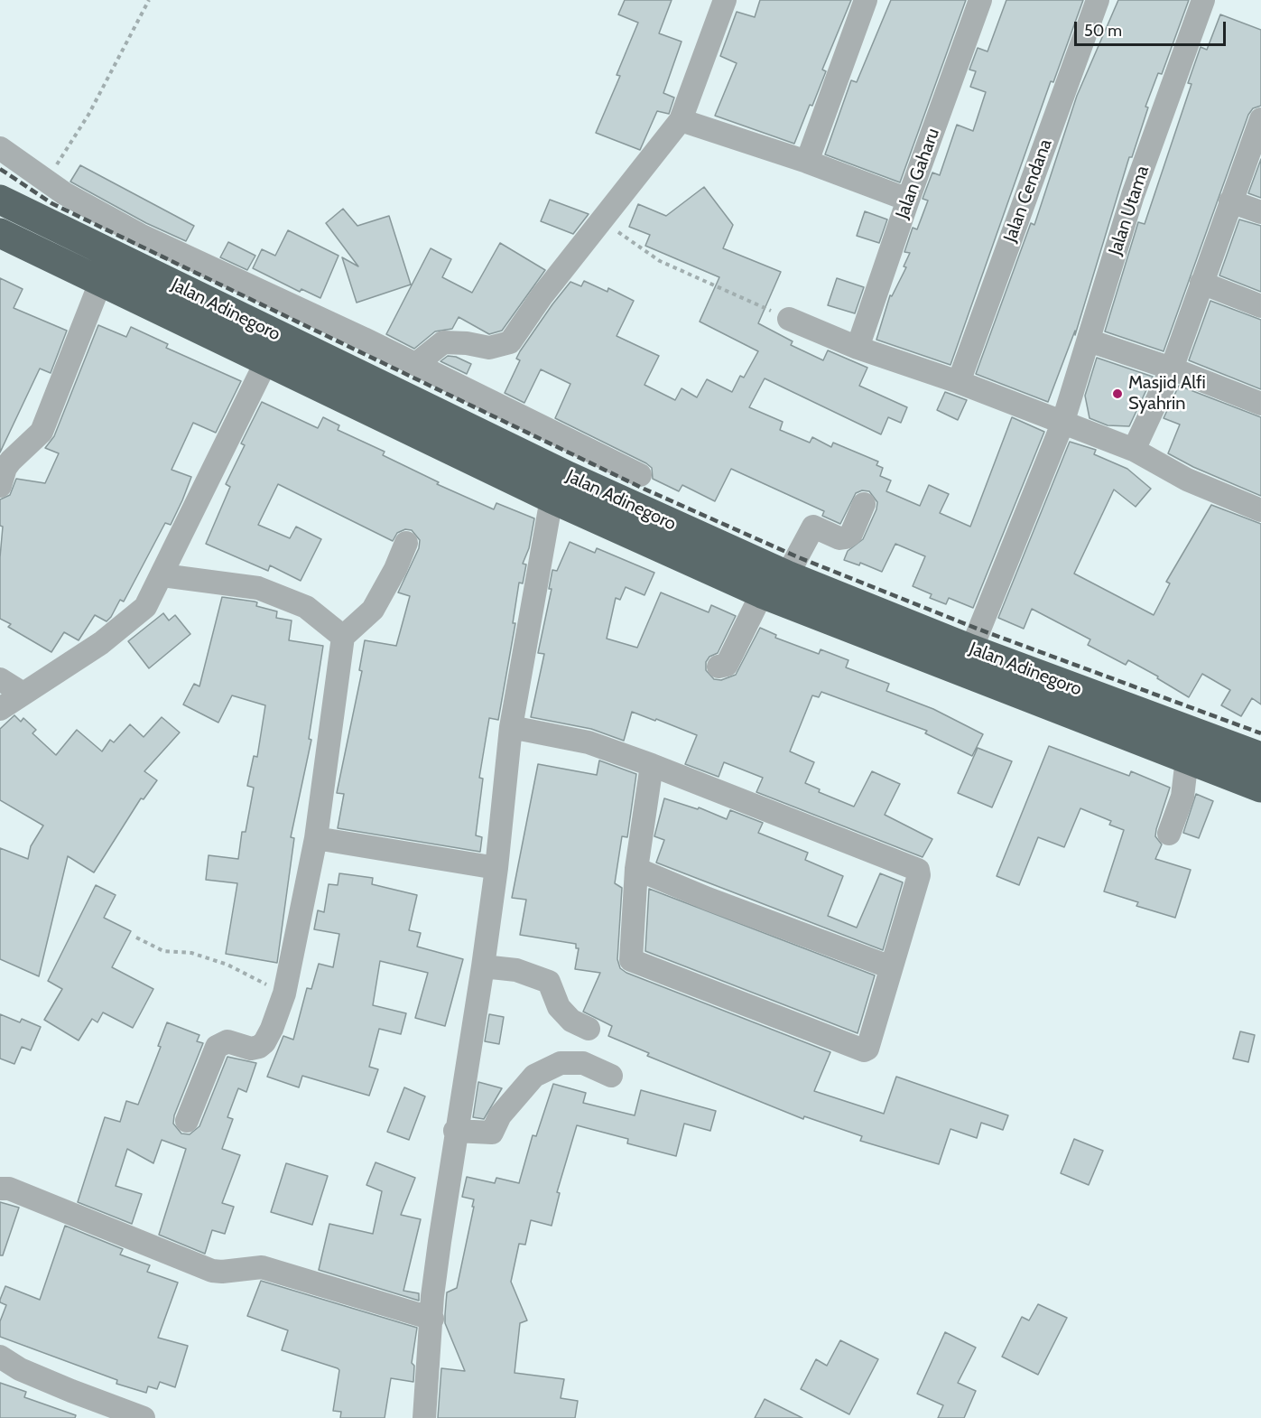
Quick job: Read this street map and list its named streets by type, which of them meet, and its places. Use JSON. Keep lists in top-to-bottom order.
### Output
{
  "streets": {
    "highway": ["Jalan Adinegoro"],
    "street": ["Jalan Gaharu", "Jalan Cendana", "Jalan Utama"]
  },
  "crossings": [
    ["Jalan Utama", "Jalan Adinegoro"]
  ],
  "places": ["Masjid Alfi Syahrin"],
  "scale_bar": "50 m"
}
